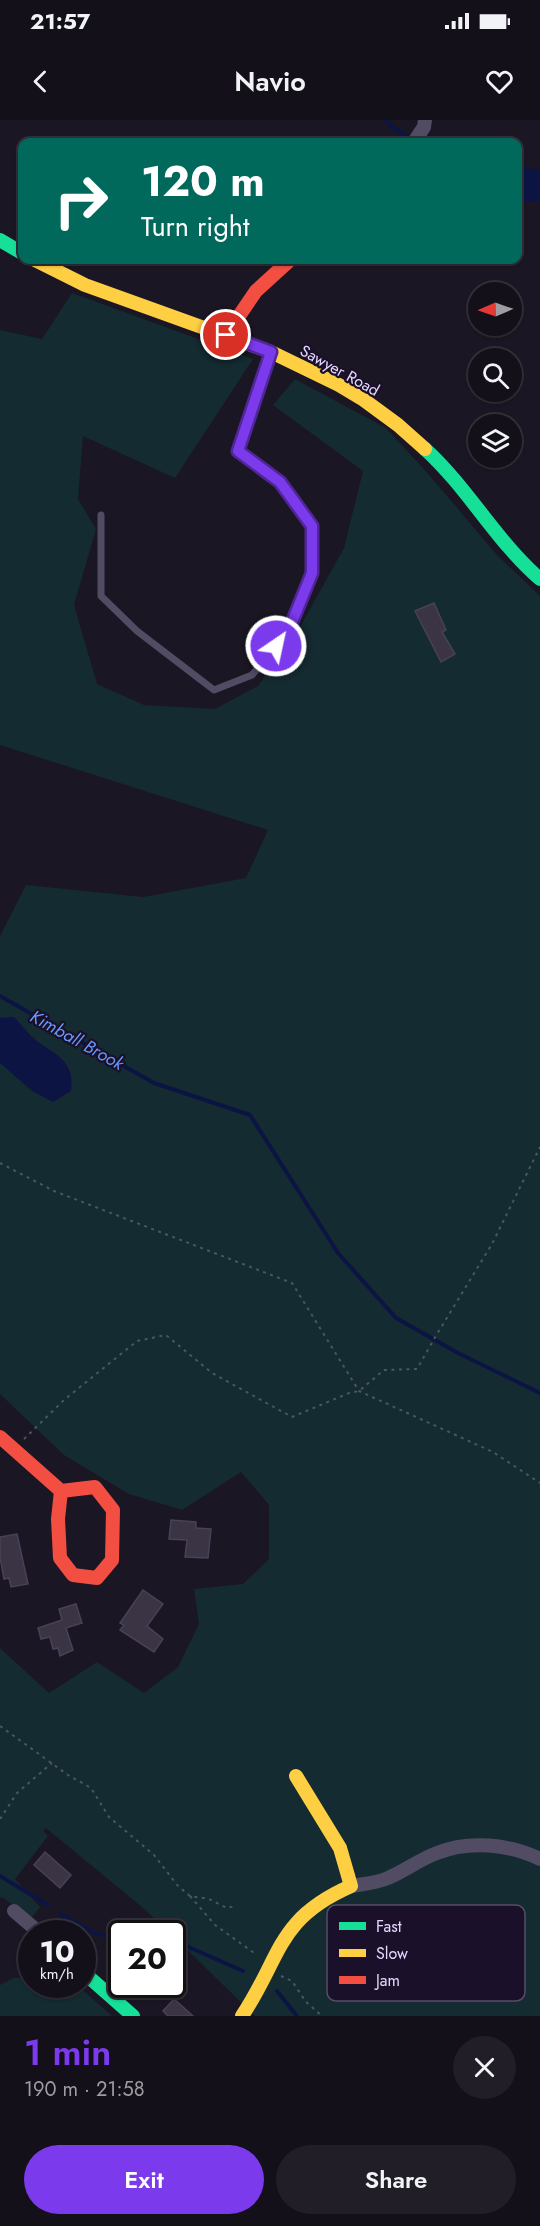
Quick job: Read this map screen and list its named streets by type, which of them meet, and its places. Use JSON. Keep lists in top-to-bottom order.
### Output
{
  "streets": {
    "street": ["Sawyer Road"]
  },
  "water": ["Kimball Brook"],
  "legend": ["Fast", "Slow", "Jam"],
  "north": "left",
  "page": {
    "status": "21:57",
    "header": "Navio",
    "turn": ["120 m", "Turn right"],
    "speed": "10 km/h",
    "limit": "20",
    "heading": ["1 min", "190 m · 21:58"],
    "buttons": ["Exit", "Share"]
  }
}
